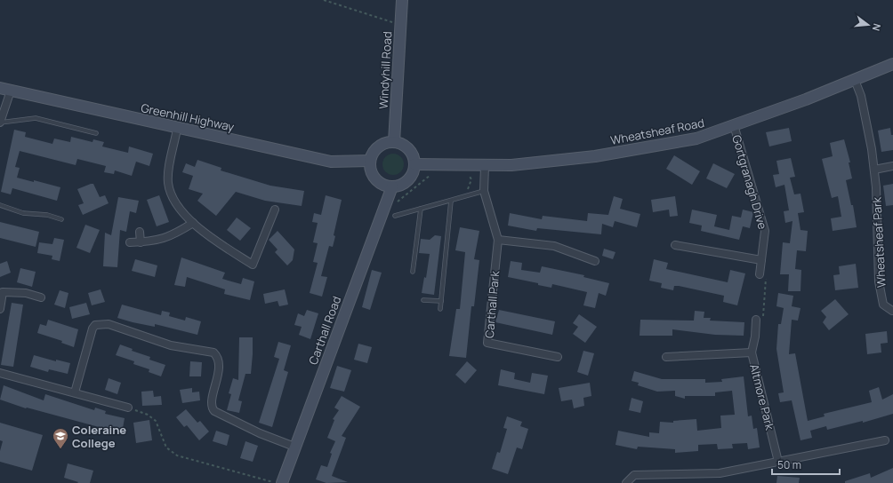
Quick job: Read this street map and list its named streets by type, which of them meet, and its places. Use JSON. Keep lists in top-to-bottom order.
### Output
{
  "streets": {
    "main road": [
      "Windyhill Road",
      "Greenhill Highway",
      "Wheatsheaf Road",
      "Carthall Road"
    ],
    "street": [
      "Gortgranagh Drive",
      "Wheatsheaf Park",
      "Carthall Park",
      "Altmore Park"
    ]
  },
  "crossings": [
    ["Windyhill Road", "Greenhill Highway"],
    ["Windyhill Road", "Wheatsheaf Road"],
    ["Windyhill Road", "Carthall Road"],
    ["Greenhill Highway", "Wheatsheaf Road"],
    ["Greenhill Highway", "Carthall Road"],
    ["Wheatsheaf Road", "Gortgranagh Drive"],
    ["Wheatsheaf Road", "Wheatsheaf Park"],
    ["Wheatsheaf Road", "Carthall Park"],
    ["Wheatsheaf Road", "Carthall Road"]
  ],
  "places": {
    "school or university": ["Coleraine College"]
  },
  "scale_bar": "50 m",
  "north": "right"
}
